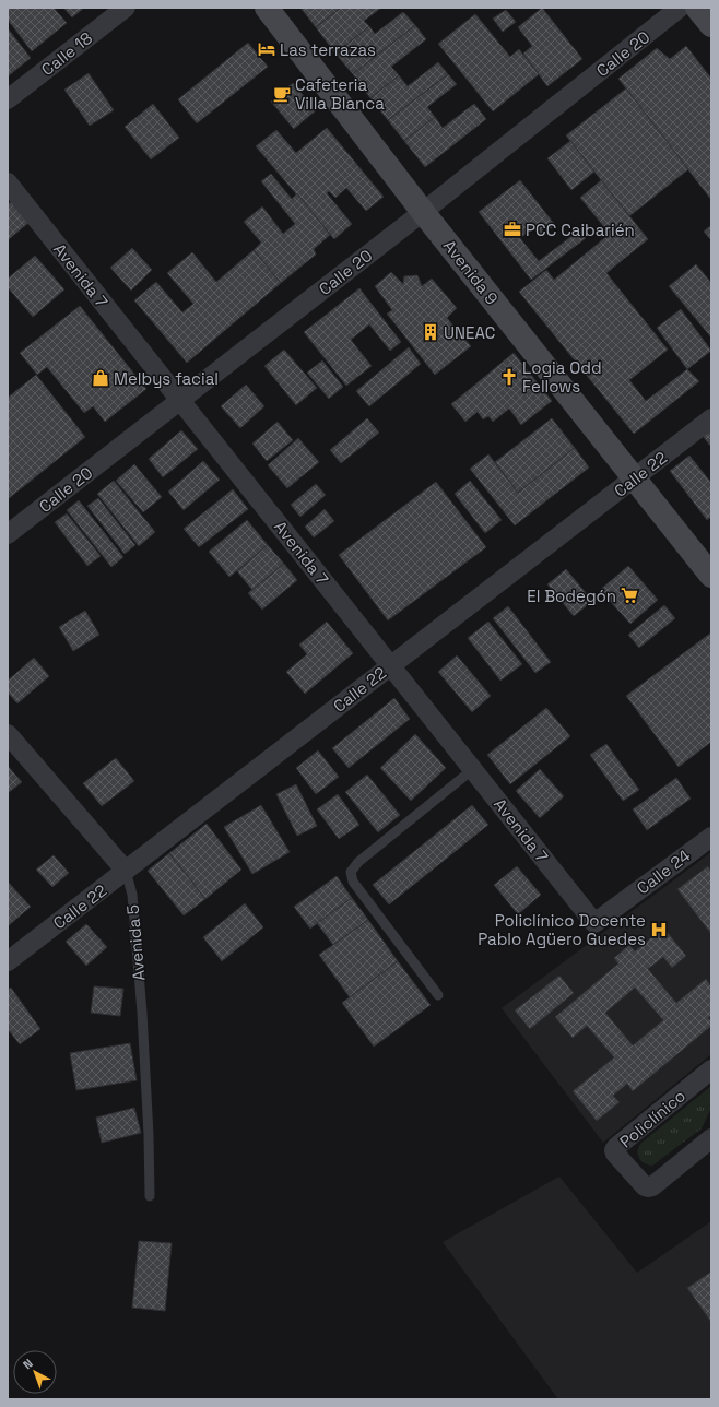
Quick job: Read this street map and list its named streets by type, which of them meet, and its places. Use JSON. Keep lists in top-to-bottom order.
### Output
{
  "streets": {
    "main road": ["Avenida 9"],
    "street": [
      "Calle 18",
      "Calle 20",
      "Avenida 7",
      "Calle 22",
      "Calle 24",
      "Avenida 5",
      "Policlínico"
    ]
  },
  "crossings": [
    ["Calle 20", "Avenida 9"],
    ["Calle 20", "Avenida 7"],
    ["Avenida 9", "Calle 22"],
    ["Avenida 7", "Calle 22"],
    ["Avenida 7", "Calle 24"],
    ["Calle 22", "Avenida 5"]
  ],
  "places": {
    "hotel": ["Las terrazas"],
    "cafe": ["Cafeteria Villa Blanca"],
    "office": ["PCC Caibarién"],
    "building": ["UNEAC"],
    "church": ["Logia Odd Fellows"],
    "shop": ["Melbys facial"],
    "supermarket": ["El Bodegón"],
    "hospital": ["Policlínico Docente Pablo Agüero Guedes"]
  },
  "north": "top left"
}
